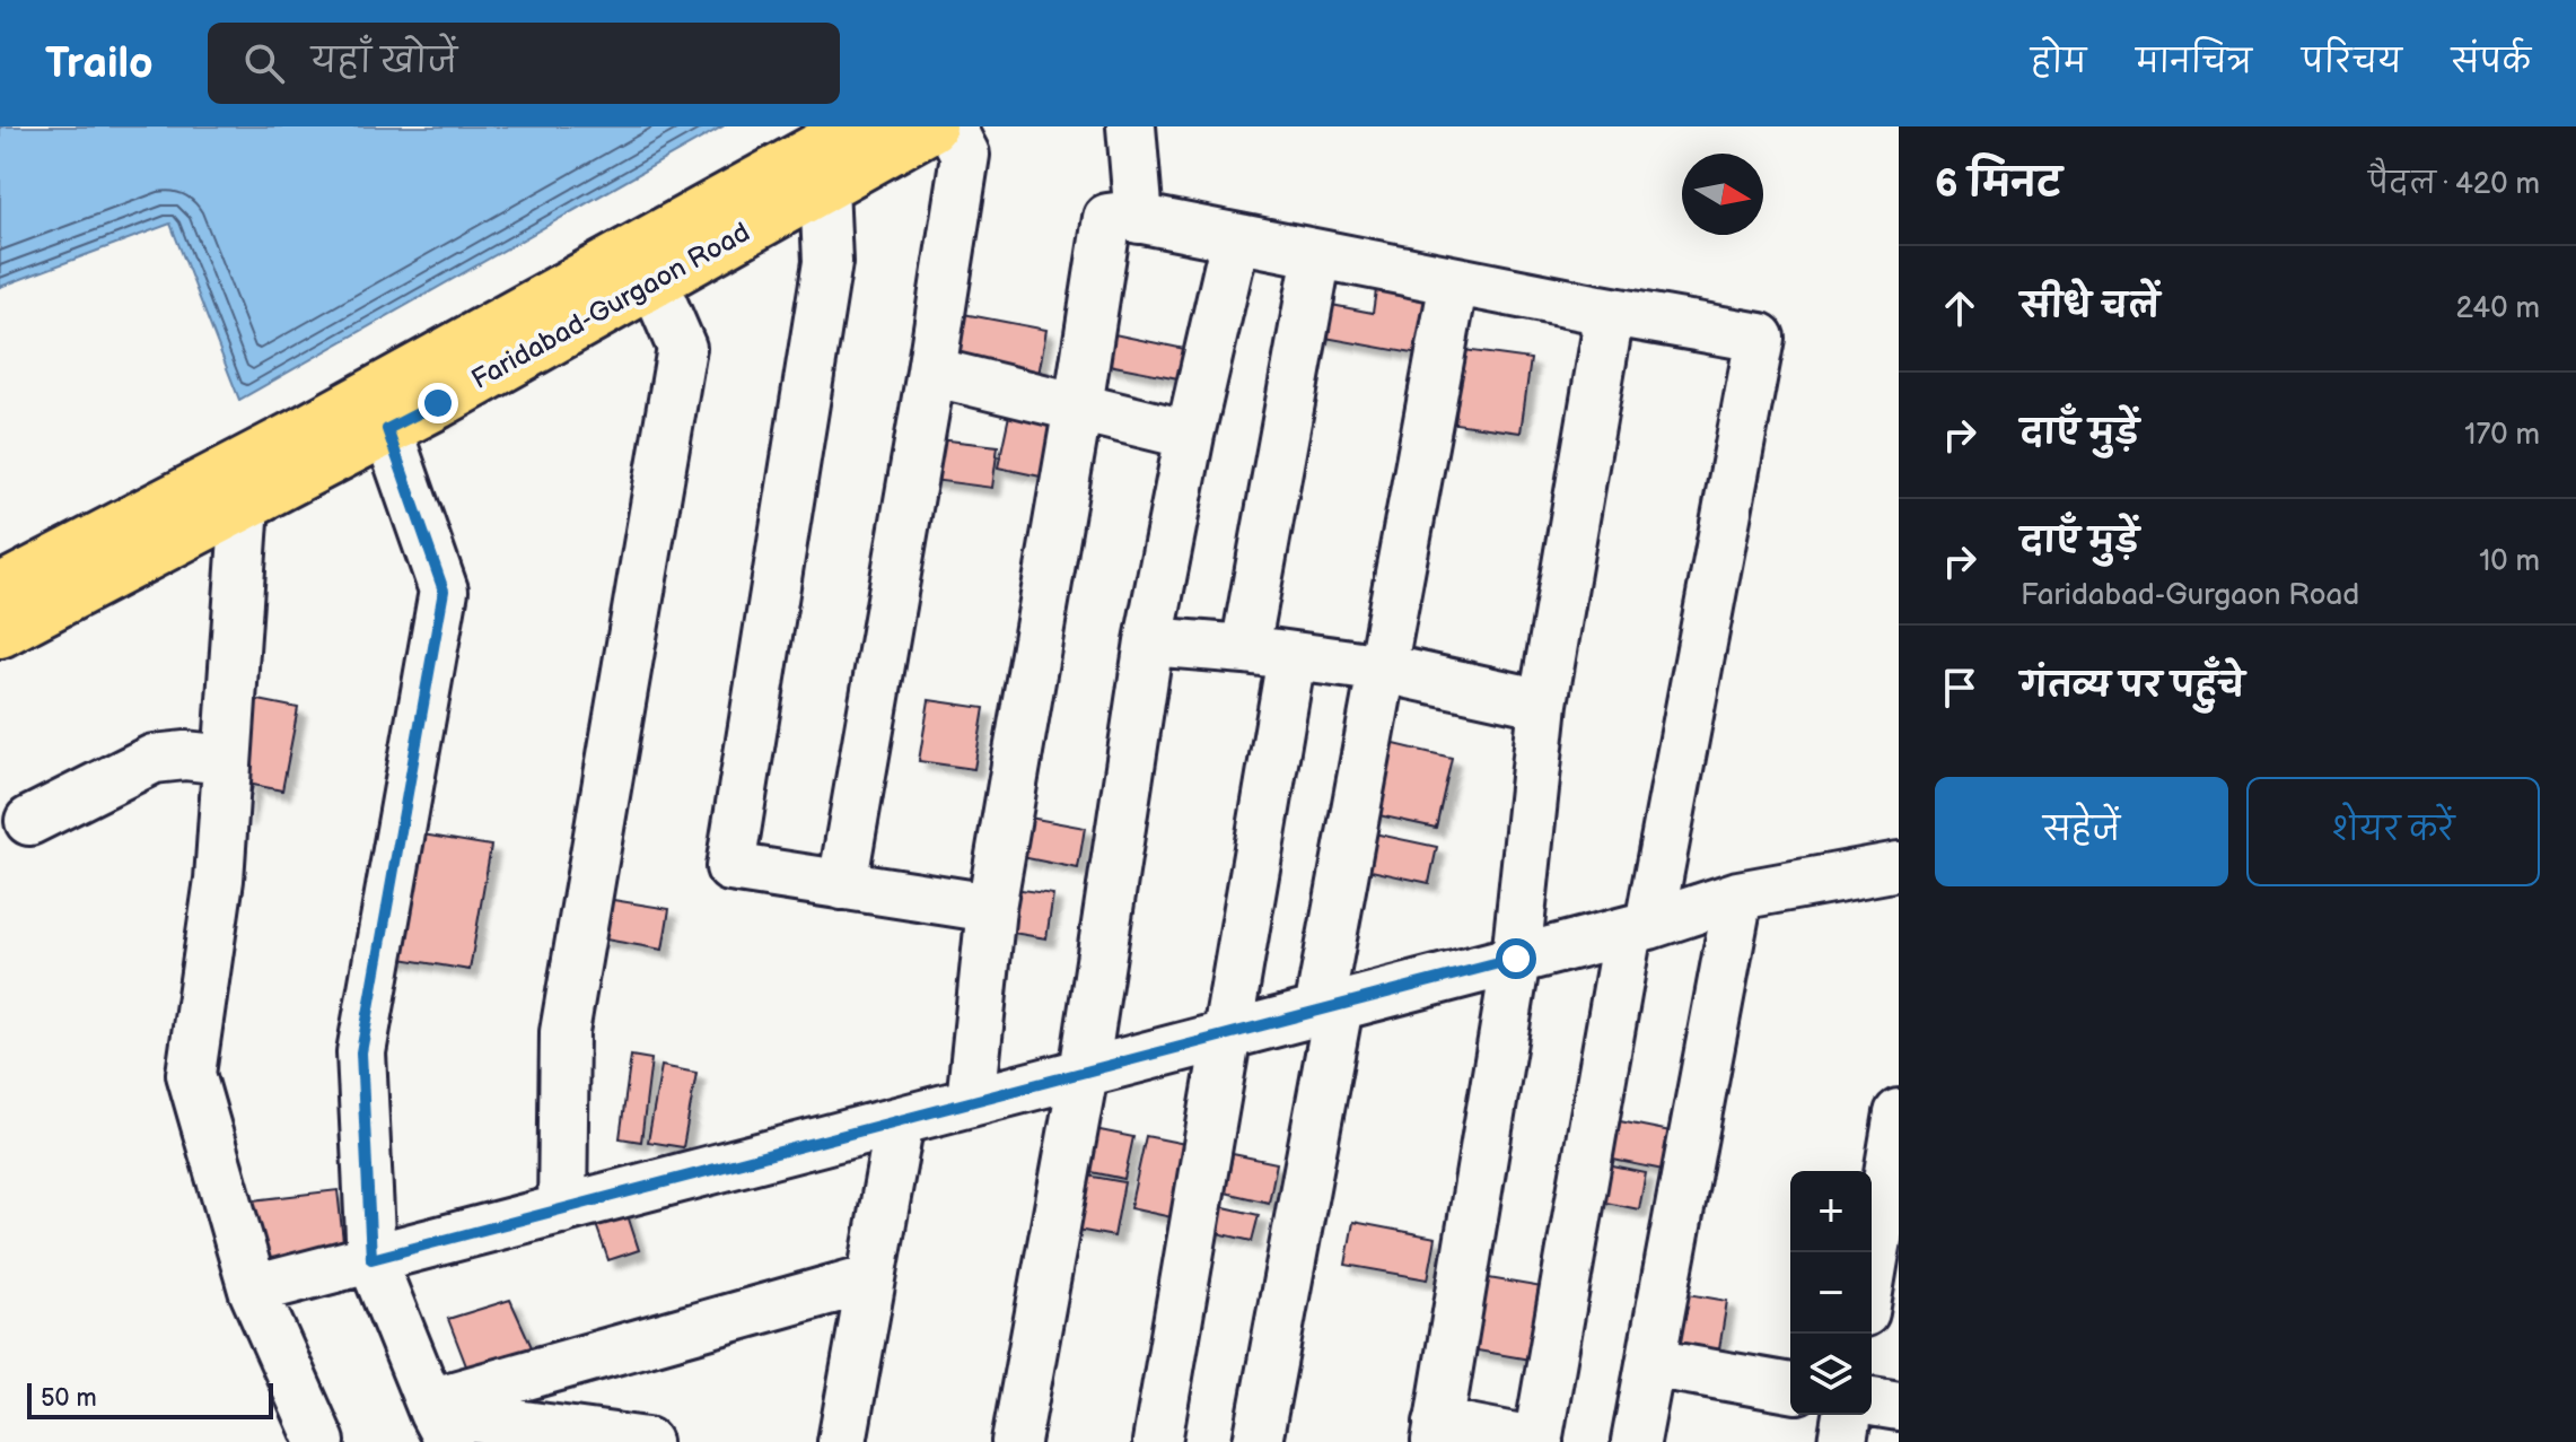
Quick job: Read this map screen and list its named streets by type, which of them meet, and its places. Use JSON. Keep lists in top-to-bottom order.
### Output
{
  "streets": {
    "main road": ["Faridabad-Gurgaon Road"]
  },
  "scale_bar": "50 m",
  "north": "right",
  "page": {
    "header": "Trailo",
    "search": "यहाँ खोजें",
    "nav": [
      "होम",
      "मानचित्र",
      "परिचय",
      "संपर्क"
    ],
    "heading": ["6 मिनट", "पैदल · 420 m"],
    "list": [
      ["सीधे चलें", "240 m"],
      ["दाएँ मुड़ें", "170 m"],
      ["दाएँ मुड़ें", "Faridabad-Gurgaon Road", "10 m"],
      "गंतव्य पर पहुँचे"
    ],
    "buttons": ["सहेजें", "शेयर करें"],
    "map_buttons": ["+", "−"],
    "scale": "50 m"
  }
}
